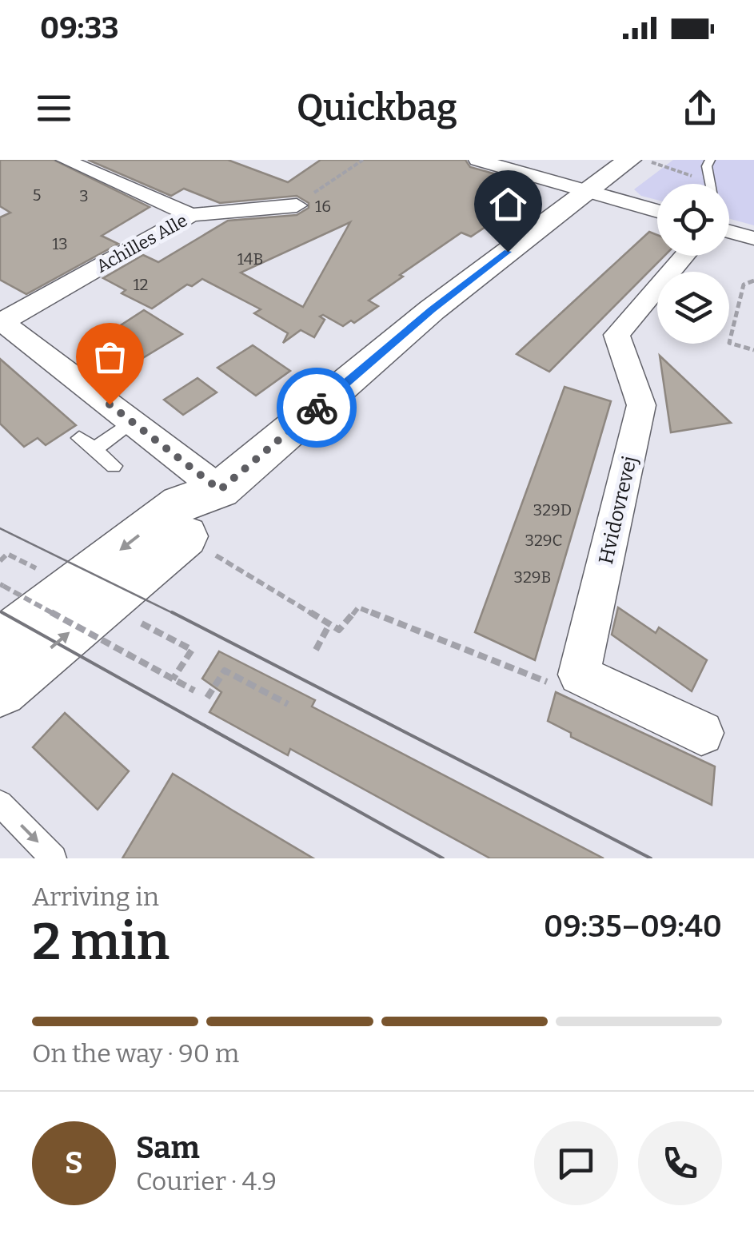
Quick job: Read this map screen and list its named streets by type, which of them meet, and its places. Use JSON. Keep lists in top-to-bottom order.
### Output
{
  "streets": {
    "street": ["Achilles Alle", "Hvidovrevej"]
  },
  "house_numbers": [
    "5",
    "3",
    "16",
    "13",
    "14B",
    "12",
    "329D",
    "329C",
    "329B"
  ],
  "page": {
    "status": "09:33",
    "header": "Quickbag",
    "heading": ["2 min", "Arriving in", "09:35–09:40"],
    "panel": ["Sam", "Courier · 4.9"],
    "bar": "On the way · 90 m",
    "round": "S"
  }
}
